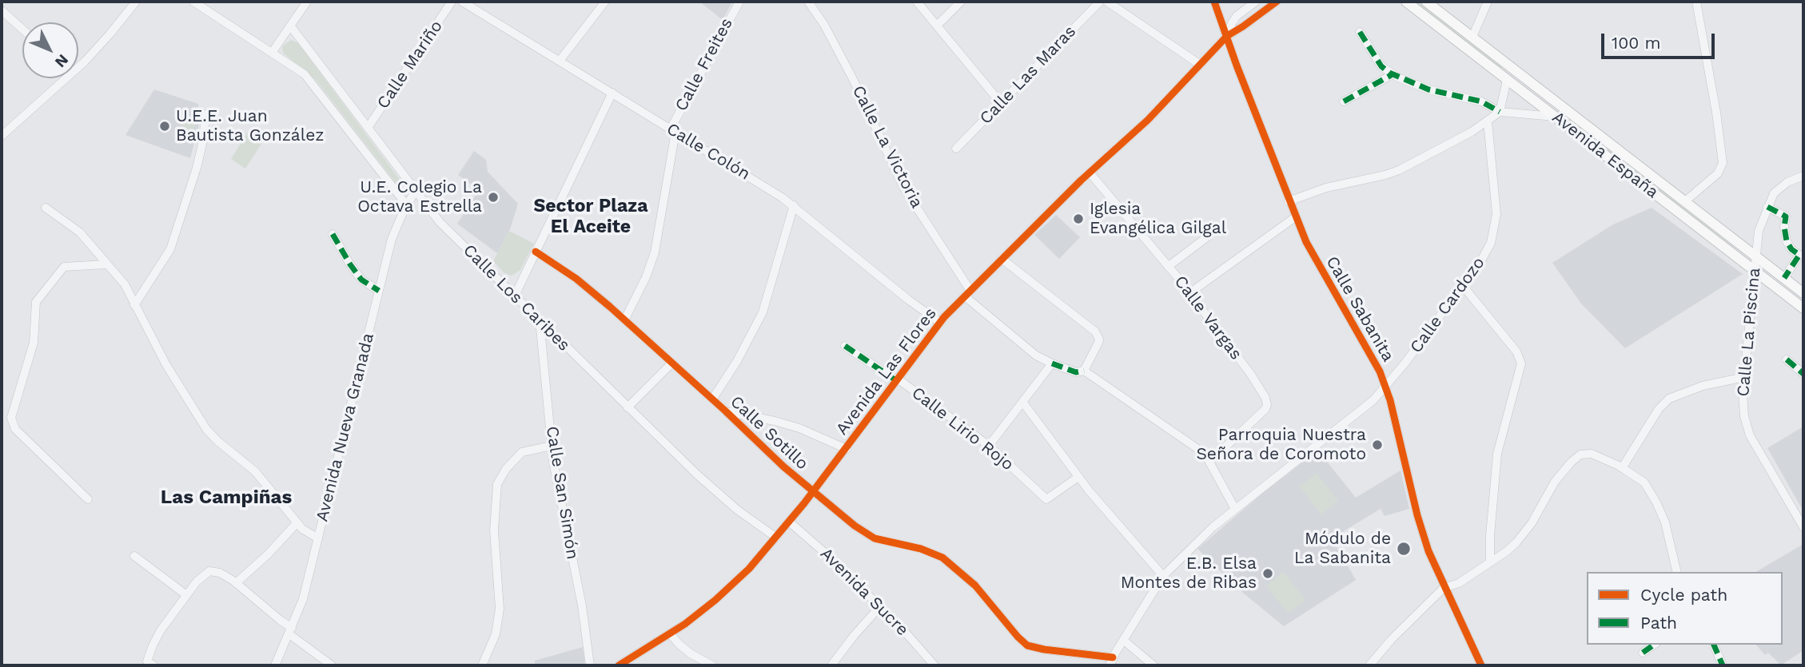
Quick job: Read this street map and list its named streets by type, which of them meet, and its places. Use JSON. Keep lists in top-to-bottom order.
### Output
{
  "streets": {
    "main road": ["Avenida España"],
    "street": [
      "Calle Mariño",
      "Calle Freites",
      "Calle Las Maras",
      "Calle La Victoria",
      "Calle Colón",
      "Calle Los Caribes",
      "Calle Cardozo",
      "Calle Sabanita",
      "Calle Vargas",
      "Calle La Piscina",
      "Avenida Las Flores",
      "Avenida Nueva Granada",
      "Calle Lirio Rojo",
      "Calle Sotillo",
      "Calle San Simón",
      "Avenida Sucre"
    ]
  },
  "crossings": [
    ["Calle Mariño", "Calle Los Caribes"],
    ["Calle Freites", "Calle Colón"],
    ["Calle Freites", "Calle Sotillo"],
    ["Calle La Victoria", "Avenida Las Flores"],
    ["Calle Colón", "Avenida Las Flores"],
    ["Avenida España", "Calle La Piscina"],
    ["Calle Los Caribes", "Avenida Las Flores"],
    ["Calle Los Caribes", "Avenida Nueva Granada"],
    ["Calle Los Caribes", "Calle San Simón"],
    ["Calle Cardozo", "Calle Sabanita"],
    ["Calle Cardozo", "Calle Sotillo"],
    ["Calle Sabanita", "Avenida Las Flores"],
    ["Calle Vargas", "Avenida Las Flores"],
    ["Avenida Las Flores", "Calle Lirio Rojo"],
    ["Avenida Las Flores", "Calle Sotillo"],
    ["Avenida Las Flores", "Avenida Sucre"]
  ],
  "districts": ["Sector Plaza El Aceite", "Las Campiñas"],
  "places": [
    "U.E.E. Juan Bautista González",
    "U.E. Colegio La Octava Estrella",
    "Iglesia Evangélica Gilgal",
    "Parroquia Nuestra Señora de Coromoto",
    "Módulo de La Sabanita",
    "E.B. Elsa Montes de Ribas"
  ],
  "legend": ["Cycle path", "Path"],
  "scale_bar": "100 m",
  "north": "bottom right"
}
